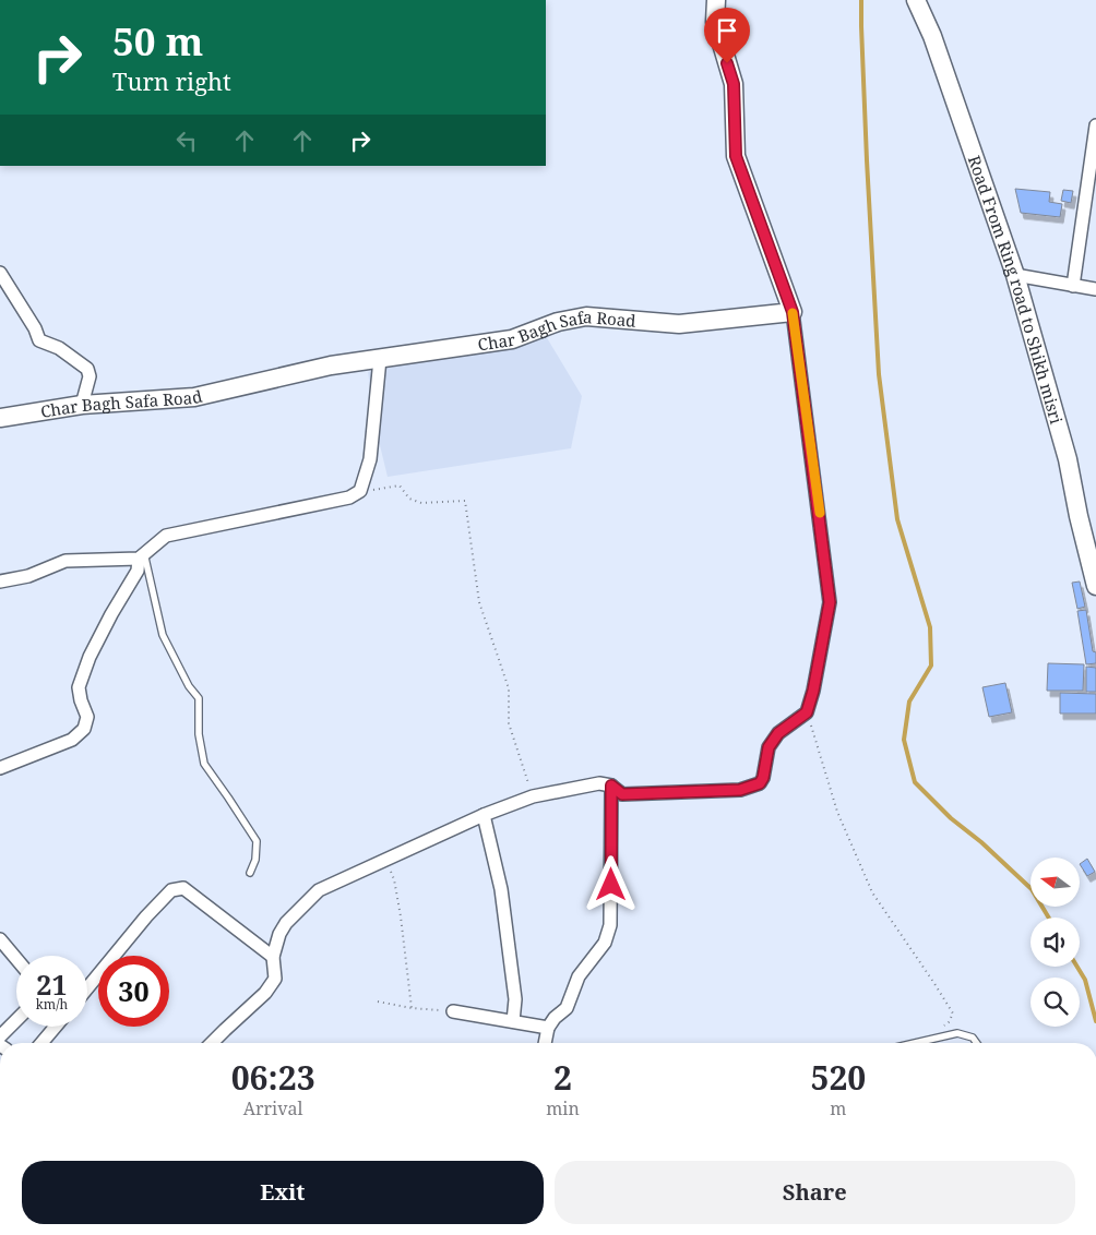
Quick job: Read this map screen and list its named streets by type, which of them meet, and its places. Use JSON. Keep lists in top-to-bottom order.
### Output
{
  "streets": {
    "street": ["Road From Ring road to Shikh misri", "Char Bagh Safa Road"]
  },
  "north": "left",
  "page": {
    "turn": ["50 m", "Turn right"],
    "speed": "21 km/h",
    "limit": "30",
    "eta": [
      "06:23",
      "Arrival",
      "2",
      "min",
      "520",
      "m"
    ],
    "buttons": ["Exit", "Share"]
  }
}
